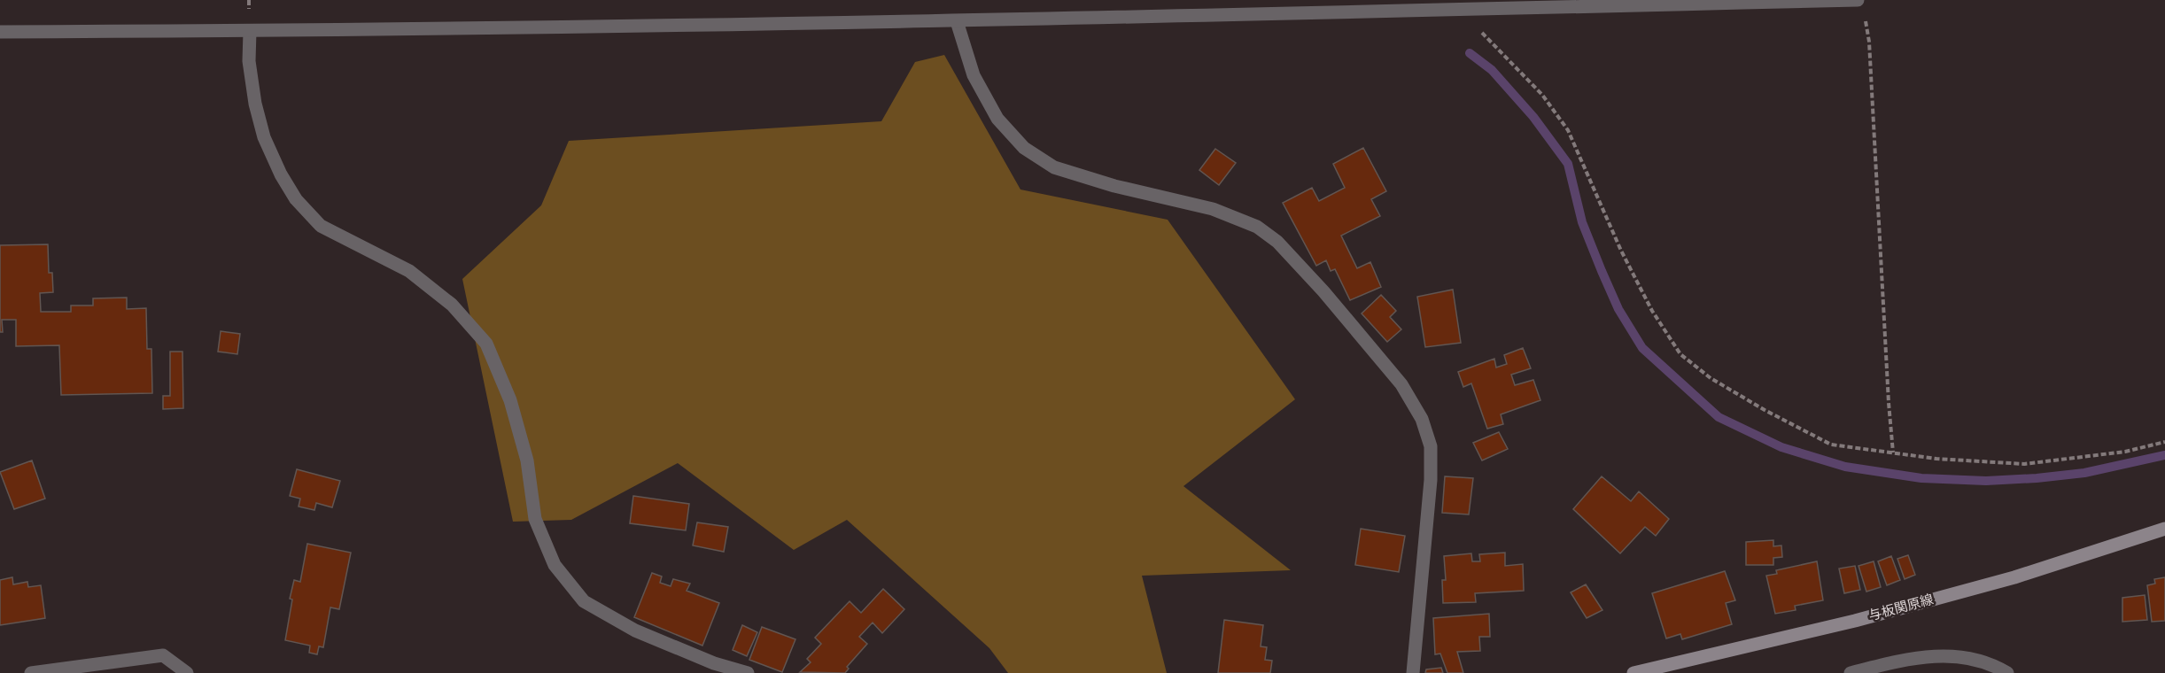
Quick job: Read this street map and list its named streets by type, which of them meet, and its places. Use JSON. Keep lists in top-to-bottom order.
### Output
{
  "streets": {
    "main road": ["与板関原線"]
  }
}
